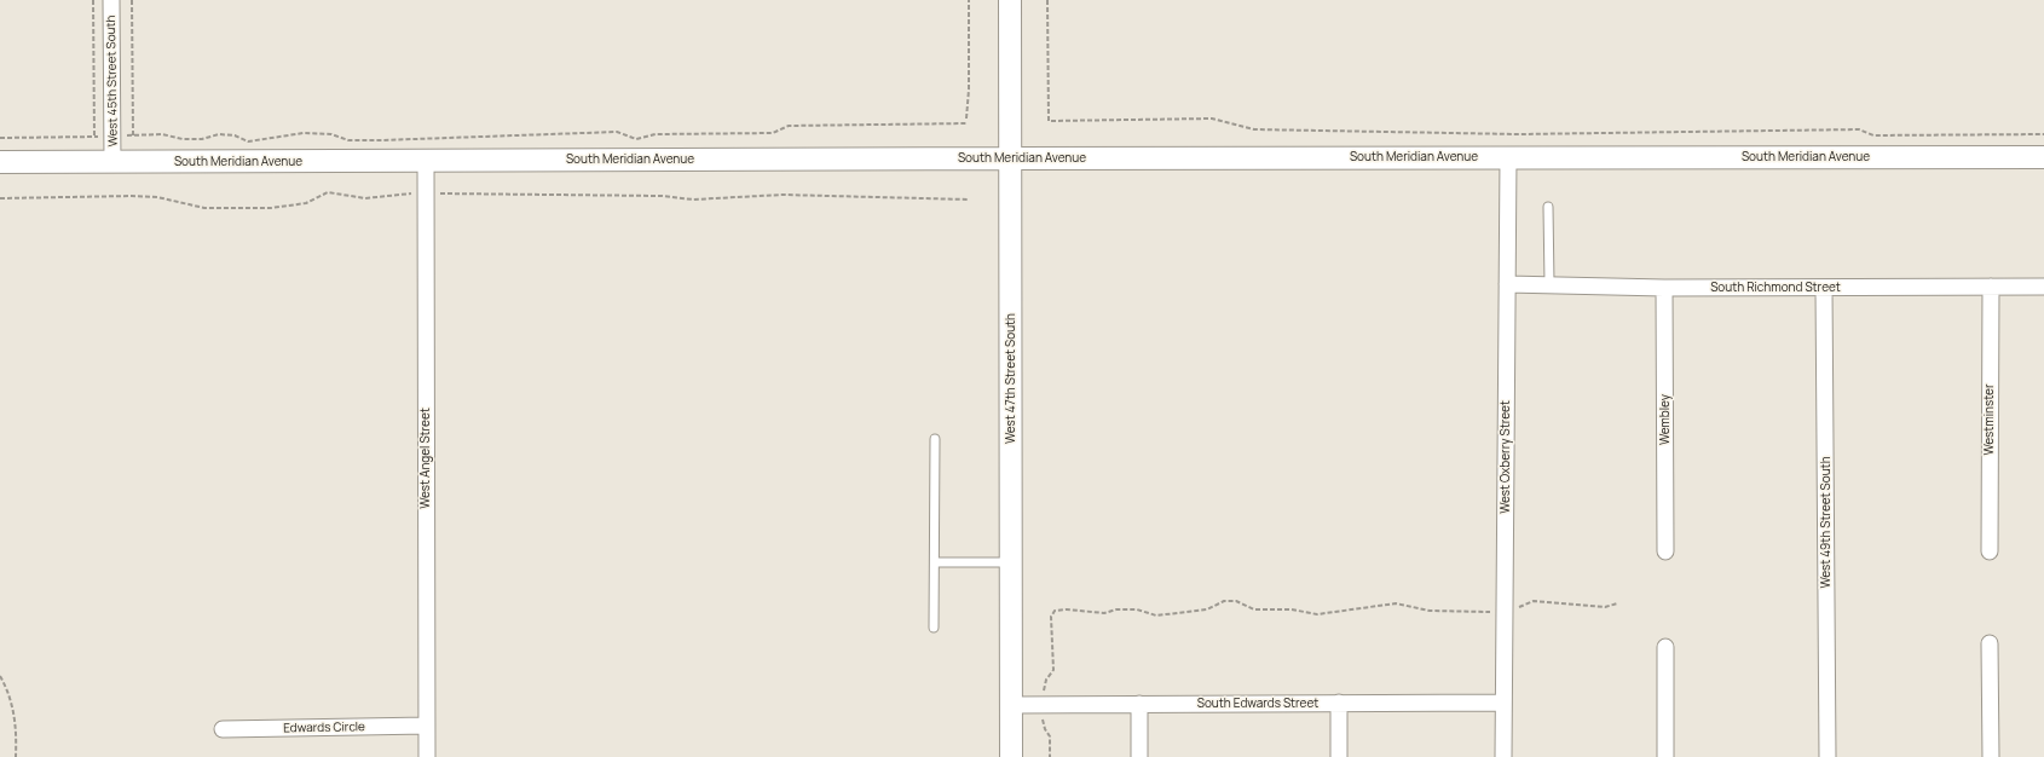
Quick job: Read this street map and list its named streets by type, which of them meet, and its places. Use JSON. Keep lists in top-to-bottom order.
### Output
{
  "streets": {
    "main road": ["South Meridian Avenue", "West 47th Street South"],
    "street": [
      "West 45th Street South",
      "South Richmond Street",
      "Wembley",
      "Westminster",
      "West Oxberry Street",
      "West Angel Street",
      "West 49th Street South",
      "South Edwards Street",
      "Edwards Circle"
    ]
  },
  "crossings": [
    ["West 45th Street South", "South Meridian Avenue"],
    ["South Meridian Avenue", "West 47th Street South"],
    ["South Meridian Avenue", "West Oxberry Street"],
    ["South Meridian Avenue", "West Angel Street"],
    ["South Richmond Street", "Wembley"],
    ["South Richmond Street", "Westminster"],
    ["South Richmond Street", "West Oxberry Street"],
    ["South Richmond Street", "West 49th Street South"],
    ["West 47th Street South", "South Edwards Street"],
    ["West Oxberry Street", "South Edwards Street"],
    ["West Angel Street", "Edwards Circle"]
  ]
}
